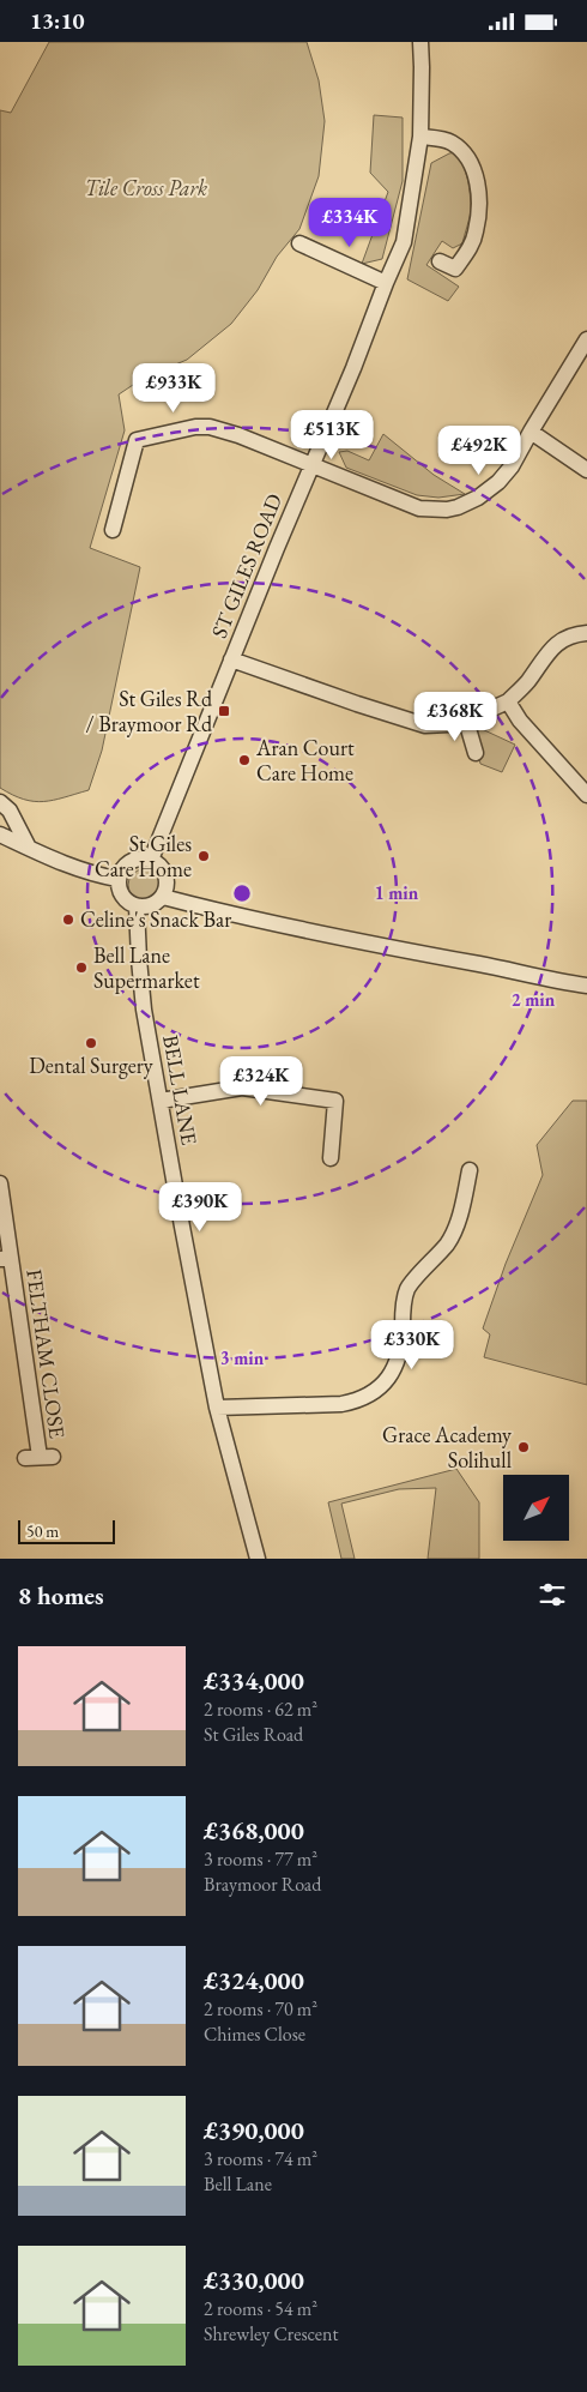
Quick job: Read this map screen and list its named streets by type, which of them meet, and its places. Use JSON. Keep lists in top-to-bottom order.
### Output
{
  "streets": {
    "street": ["ST GILES ROAD", "BELL LANE", "FELTHAM CLOSE"]
  },
  "crossings": [
    ["ST GILES ROAD", "BELL LANE"]
  ],
  "parks": ["Tile Cross Park"],
  "places": {
    "transit": ["St Giles Rd / Braymoor Rd"],
    "other": [
      "Aran Court Care Home",
      "St Giles Care Home",
      "Celine's Snack Bar",
      "Bell Lane Supermarket",
      "Dental Surgery",
      "Grace Academy Solihull"
    ]
  },
  "scale_bar": "50 m",
  "north": "top right",
  "page": {
    "status": "13:10",
    "price": [
      "£334K",
      "£933K",
      "£513K",
      "£492K",
      "£368K",
      "£324K",
      "£390K",
      "£330K"
    ],
    "scale": "50 m",
    "heading": "8 homes",
    "list": [
      {
        "name": "£334,000",
        "note": "2 rooms · 62 m² · St Giles Road"
      },
      {
        "name": "£368,000",
        "note": "3 rooms · 77 m² · Braymoor Road"
      },
      {
        "name": "£324,000",
        "note": "2 rooms · 70 m² · Chimes Close"
      },
      {
        "name": "£390,000",
        "note": "3 rooms · 74 m² · Bell Lane"
      },
      {
        "name": "£330,000",
        "note": "2 rooms · 54 m² · Shrewley Crescent"
      }
    ]
  },
  "rings": ["1 min", "2 min", "3 min"]
}
